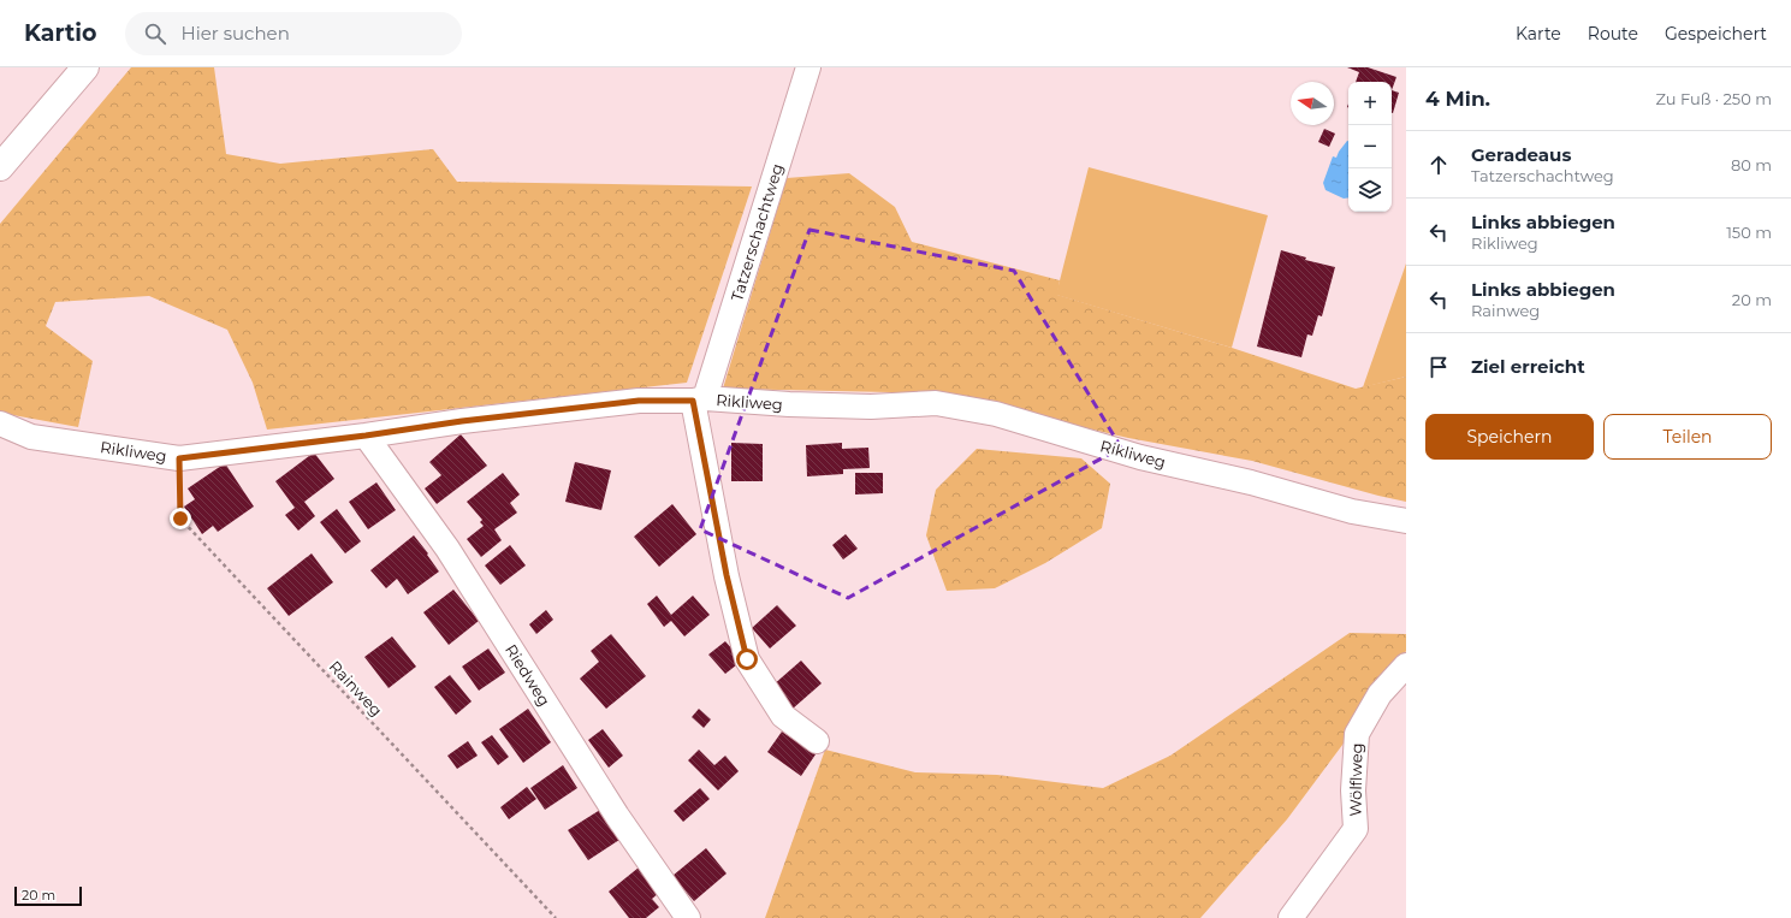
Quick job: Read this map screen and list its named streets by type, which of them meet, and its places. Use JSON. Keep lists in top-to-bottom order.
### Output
{
  "streets": {
    "street": [
      "Tatzerschachtweg",
      "Rikliweg",
      "Riedweg",
      "Wölflweg"
    ],
    "path": ["Rainweg"]
  },
  "crossings": [
    ["Tatzerschachtweg", "Rikliweg"],
    ["Rikliweg", "Riedweg"],
    ["Rikliweg", "Rainweg"]
  ],
  "scale_bar": "20 m",
  "north": "left",
  "page": {
    "header": "Kartio",
    "search": "Hier suchen",
    "nav": ["Karte", "Route", "Gespeichert"],
    "heading": ["4 Min.", "Zu Fuß · 250 m"],
    "map_buttons": ["+", "−"],
    "list": [
      ["Geradeaus", "Tatzerschachtweg", "80 m"],
      ["Links abbiegen", "Rikliweg", "150 m"],
      ["Links abbiegen", "Rainweg", "20 m"],
      "Ziel erreicht"
    ],
    "buttons": ["Speichern", "Teilen"],
    "scale": "20 m"
  }
}
